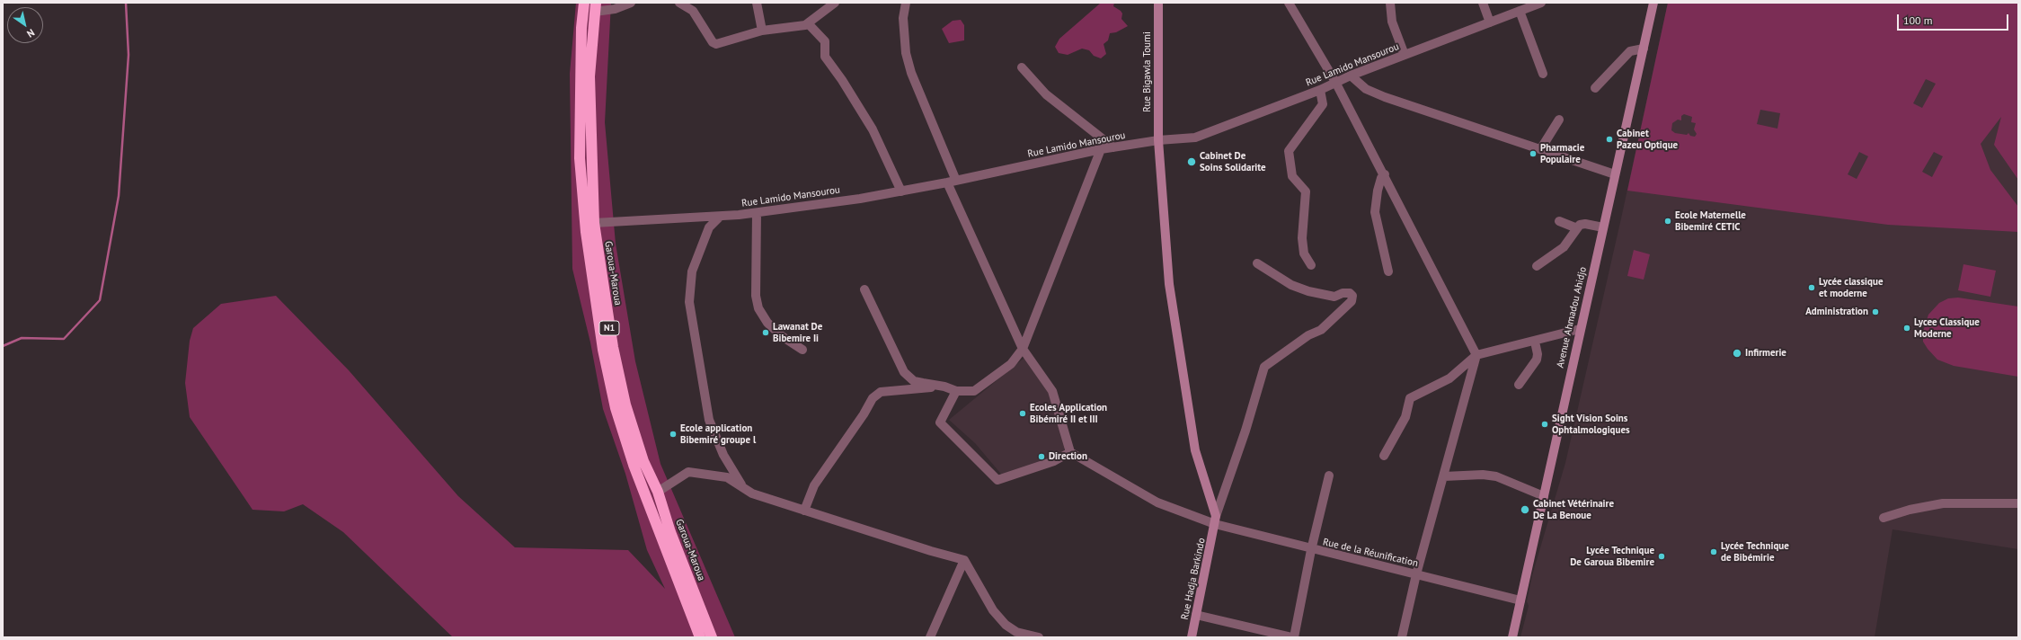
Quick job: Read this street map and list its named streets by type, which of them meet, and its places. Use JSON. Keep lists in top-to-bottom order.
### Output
{
  "streets": {
    "highway": ["Garoua-Maroua", "N1"],
    "main road": ["Rue Bigawla Toumi", "Avenue Ahmadou Ahidjo", "Rue Hadja Barkindo"],
    "street": ["Rue Lamido Mansourou", "Rue de la Réunification"]
  },
  "crossings": [
    ["Rue Lamido Mansourou", "Rue Bigawla Toumi"],
    ["Rue Lamido Mansourou", "Garoua-Maroua"],
    ["Rue Bigawla Toumi", "Rue de la Réunification"],
    ["Rue Bigawla Toumi", "Rue Hadja Barkindo"],
    ["Avenue Ahmadou Ahidjo", "Rue de la Réunification"],
    ["Rue de la Réunification", "Rue Hadja Barkindo"]
  ],
  "places": [
    "Cabinet Pazeu Optique",
    "Pharmacie Populaire",
    "Cabinet De Soins Solidarite",
    "Ecole Maternelle Bibemiré CETIC",
    "Lycée classique et moderne",
    "Administration",
    "Lycee Classique Moderne",
    "Lawanat De Bibemire Ii",
    "Infirmerie",
    "Ecoles Application Bibémiré II et III",
    "Sight Vision Soins Ophtalmologiques",
    "Ecole application Bibemiré groupe l",
    "Direction",
    "Cabinet Vétérinaire De La Benoue",
    "Lycée Technique de Bibémirie",
    "Lycée Technique De Garoua Bibemire"
  ],
  "scale_bar": "100 m",
  "north": "bottom right"
}
